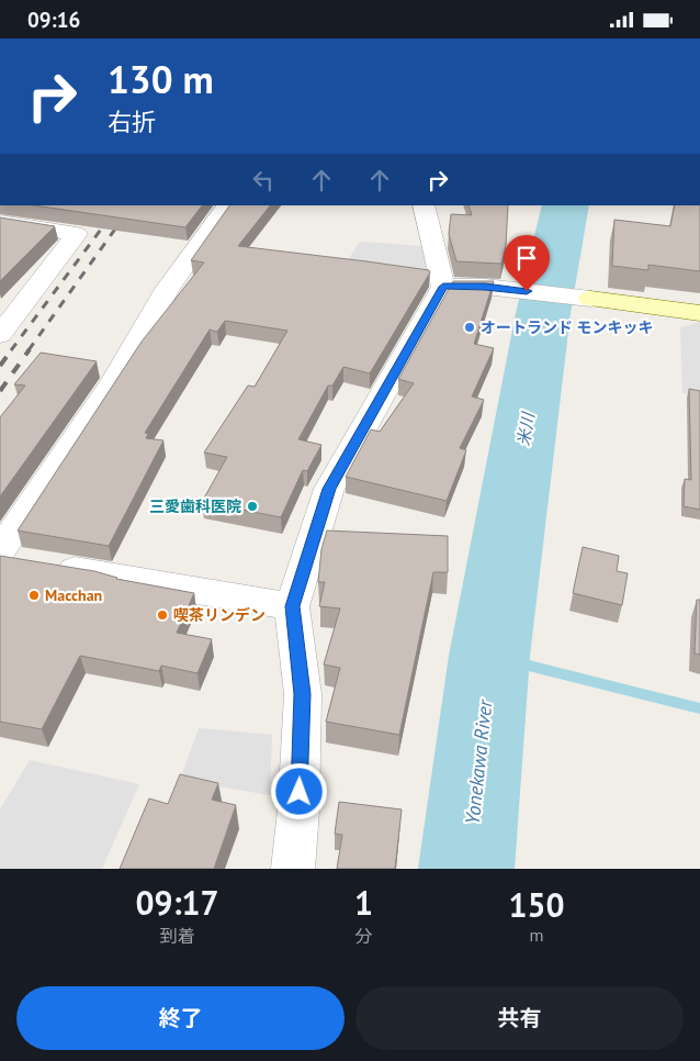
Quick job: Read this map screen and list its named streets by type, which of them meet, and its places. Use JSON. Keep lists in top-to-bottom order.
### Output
{
  "water": ["米川", "Yonekawa River"],
  "places": [
    "オートランド モンキッキ",
    "三愛歯科医院",
    "Macchan",
    "喫茶リンデン"
  ],
  "page": {
    "status": "09:16",
    "turn": ["130 m", "右折"],
    "eta": [
      "09:17",
      "到着",
      "1",
      "分",
      "150",
      "m"
    ],
    "buttons": ["終了", "共有"]
  }
}
